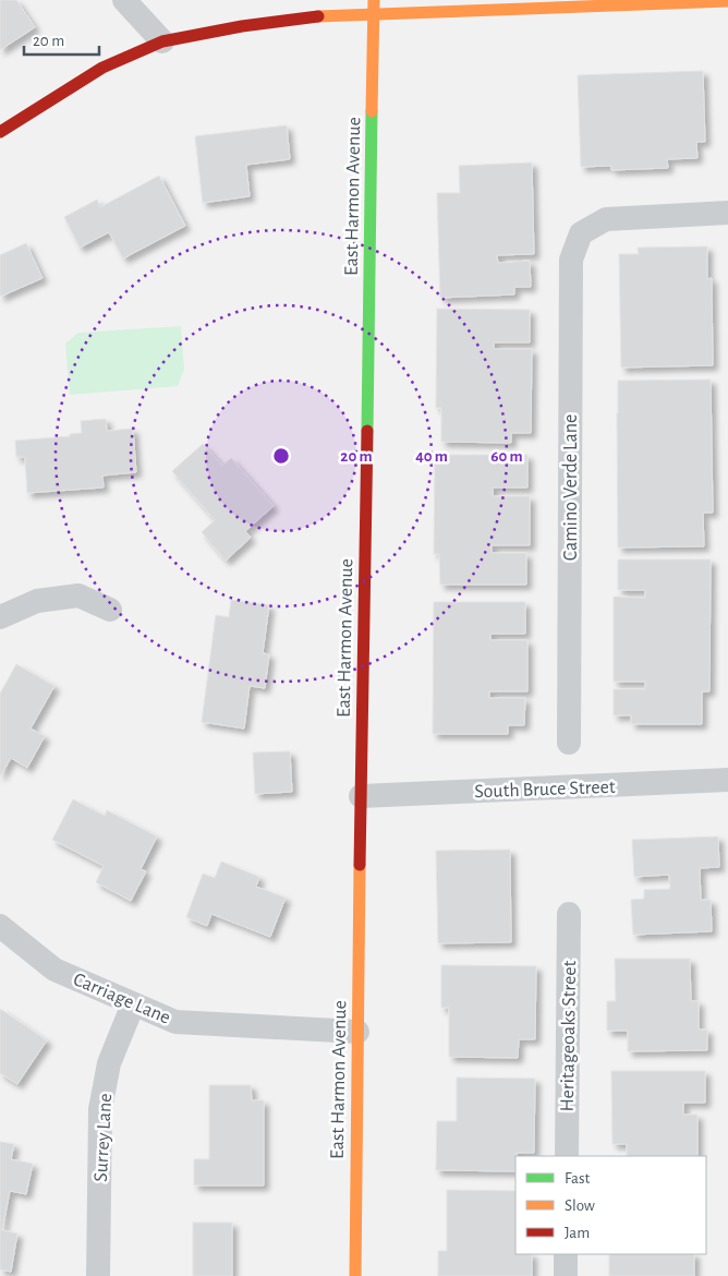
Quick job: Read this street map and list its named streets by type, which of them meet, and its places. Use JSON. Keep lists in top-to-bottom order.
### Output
{
  "streets": {
    "main road": ["East Harmon Avenue"],
    "street": [
      "Camino Verde Lane",
      "South Bruce Street",
      "Carriage Lane",
      "Heritageoaks Street",
      "Surrey Lane"
    ]
  },
  "crossings": [
    ["East Harmon Avenue", "South Bruce Street"],
    ["East Harmon Avenue", "Carriage Lane"],
    ["Carriage Lane", "Surrey Lane"]
  ],
  "legend": ["Fast", "Slow", "Jam"],
  "scale_bar": "20 m",
  "rings": ["20 m", "40 m", "60 m"]
}
